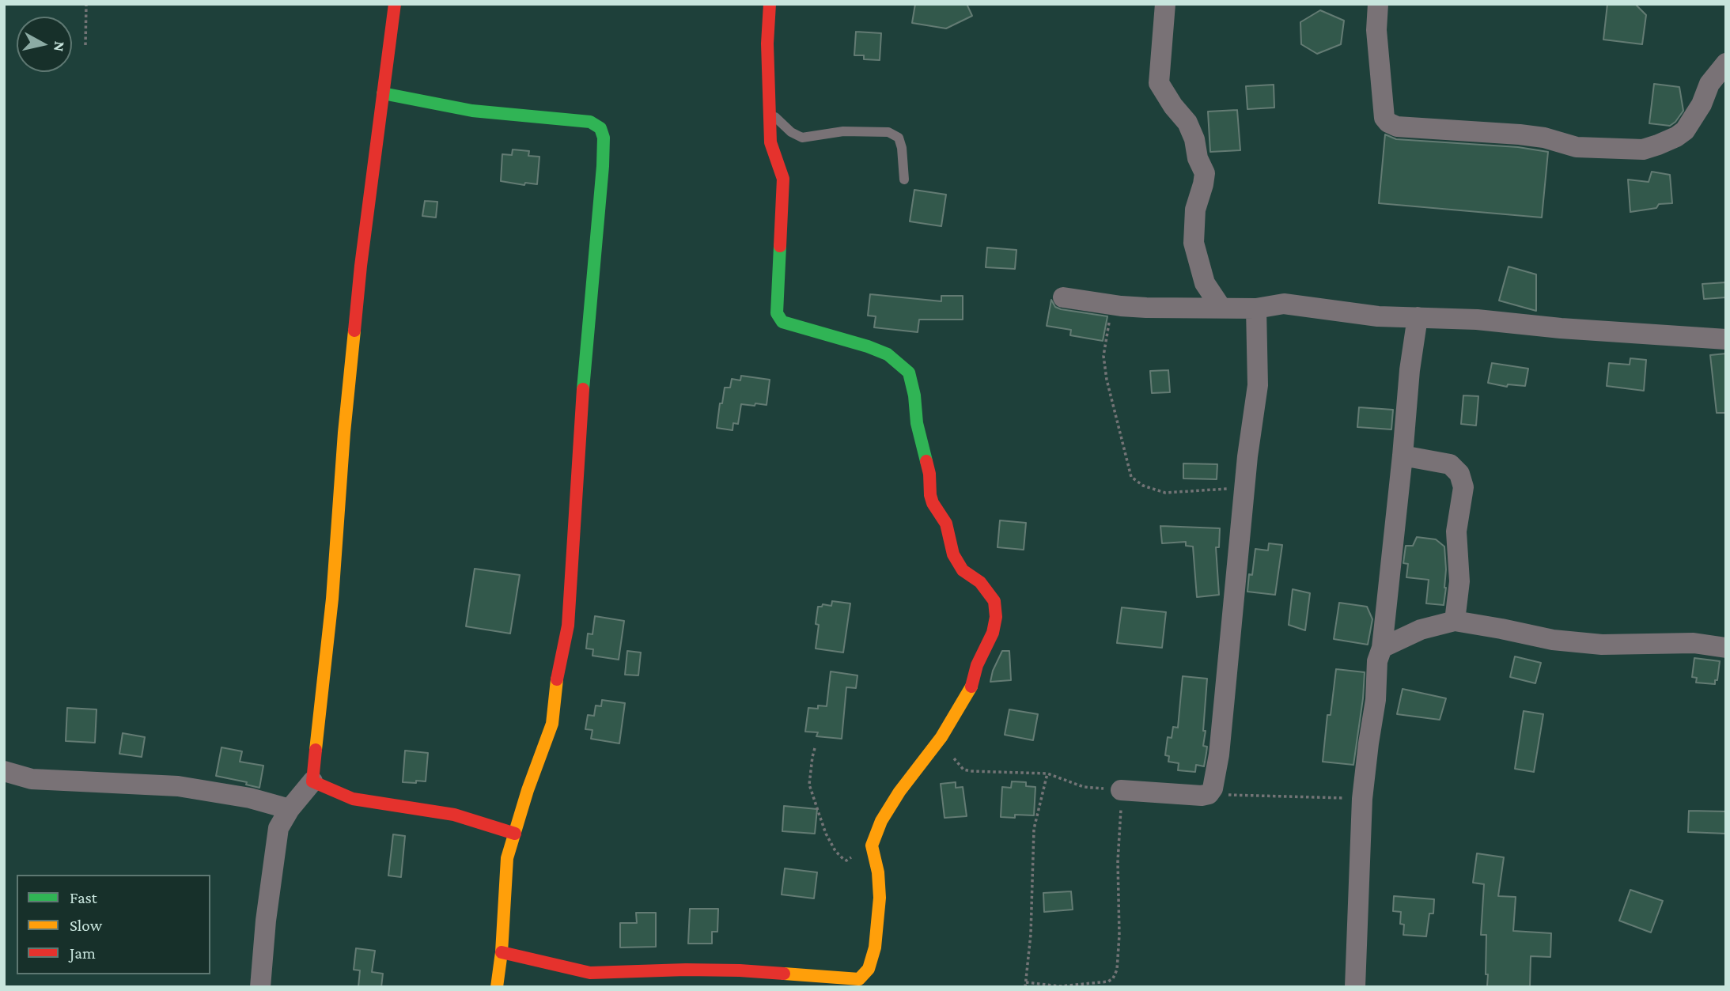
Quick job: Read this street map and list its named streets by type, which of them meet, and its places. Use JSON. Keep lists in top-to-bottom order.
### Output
{
  "legend": ["Fast", "Slow", "Jam"],
  "north": "right"
}
